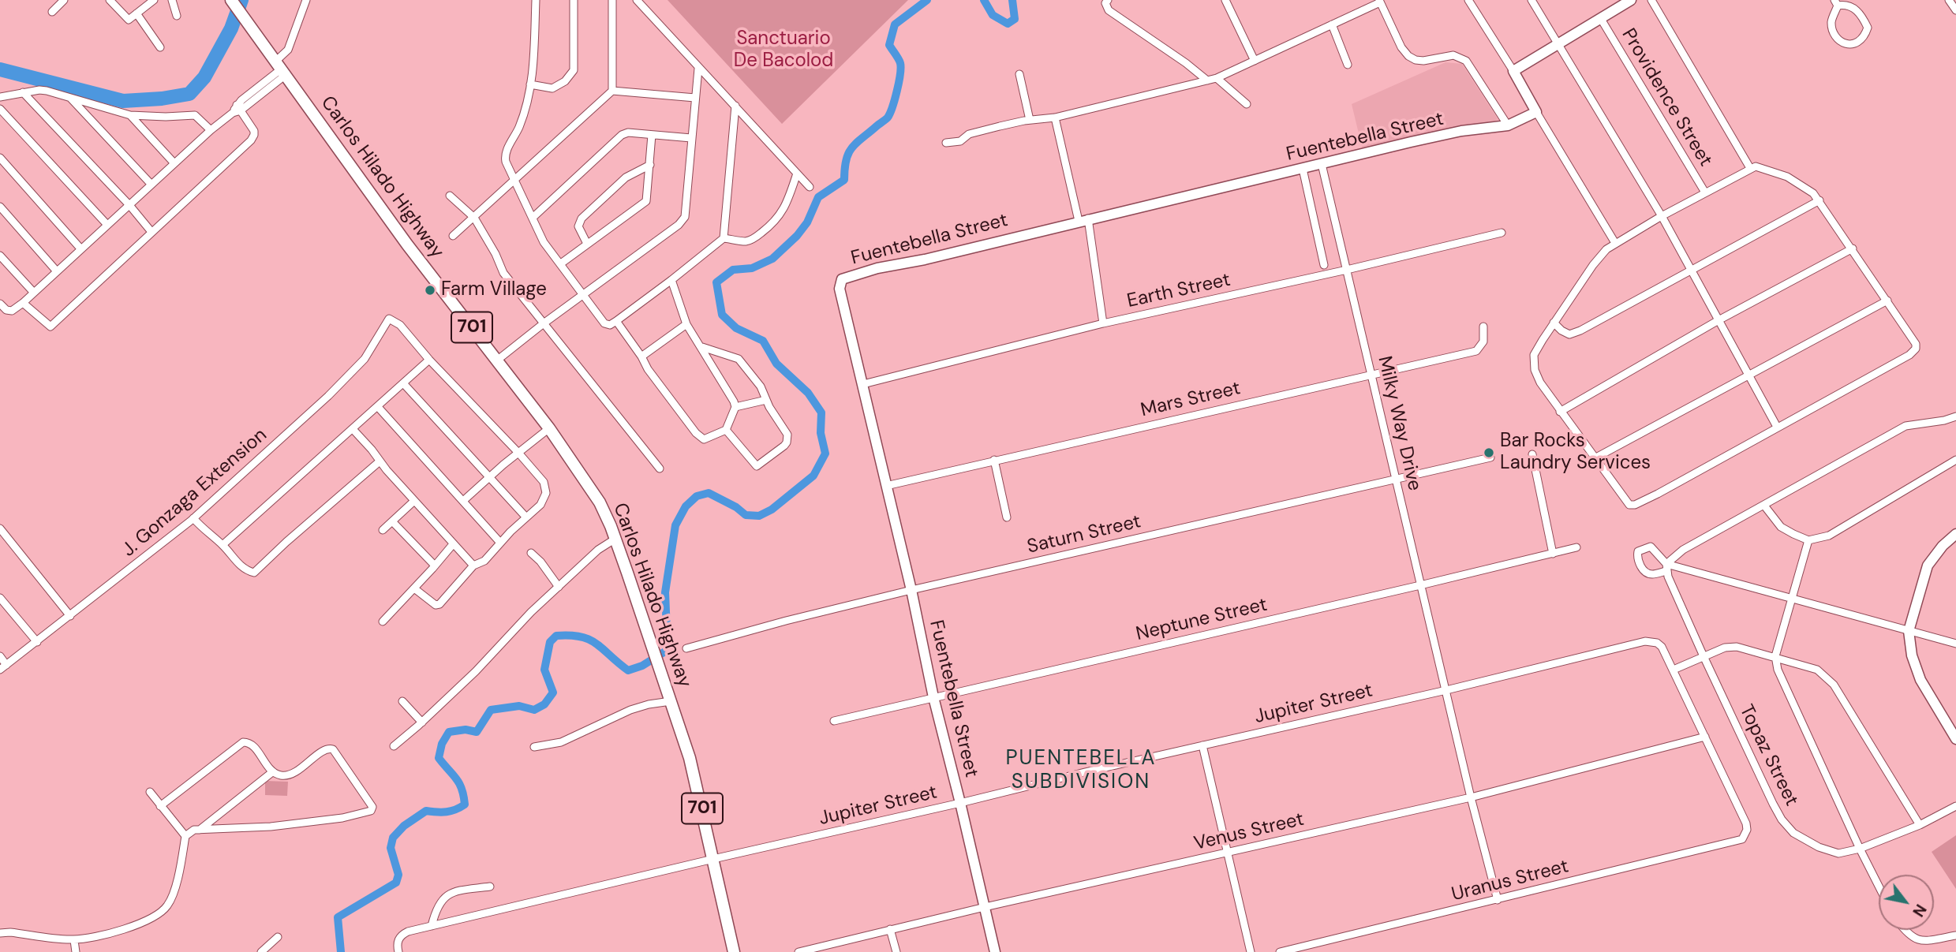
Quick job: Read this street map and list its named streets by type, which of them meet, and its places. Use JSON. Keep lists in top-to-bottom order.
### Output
{
  "streets": {
    "main road": ["Carlos Hilado Highway", "701"],
    "street": [
      "Providence Street",
      "Fuentebella Street",
      "Earth Street",
      "Mars Street",
      "Milky Way Drive",
      "J. Gonzaga Extension",
      "Saturn Street",
      "Neptune Street",
      "Jupiter Street",
      "Topaz Street",
      "Venus Street",
      "Uranus Street"
    ]
  },
  "crossings": [
    ["Fuentebella Street", "Earth Street"],
    ["Fuentebella Street", "Mars Street"],
    ["Fuentebella Street", "Milky Way Drive"],
    ["Fuentebella Street", "Saturn Street"],
    ["Fuentebella Street", "Neptune Street"],
    ["Fuentebella Street", "Jupiter Street"],
    ["Fuentebella Street", "Venus Street"],
    ["Carlos Hilado Highway", "Jupiter Street"],
    ["Earth Street", "Milky Way Drive"],
    ["Mars Street", "Milky Way Drive"],
    ["Milky Way Drive", "Saturn Street"],
    ["Milky Way Drive", "Neptune Street"],
    ["Milky Way Drive", "Jupiter Street"],
    ["Milky Way Drive", "Venus Street"],
    ["Milky Way Drive", "Uranus Street"],
    ["Venus Street", "Uranus Street"]
  ],
  "districts": ["PUENTEBELLA SUBDIVISION"],
  "parks": ["Sanctuario De Bacolod"],
  "places": ["Farm Village", "Bar Rocks Laundry Services"],
  "north": "bottom right"
}
